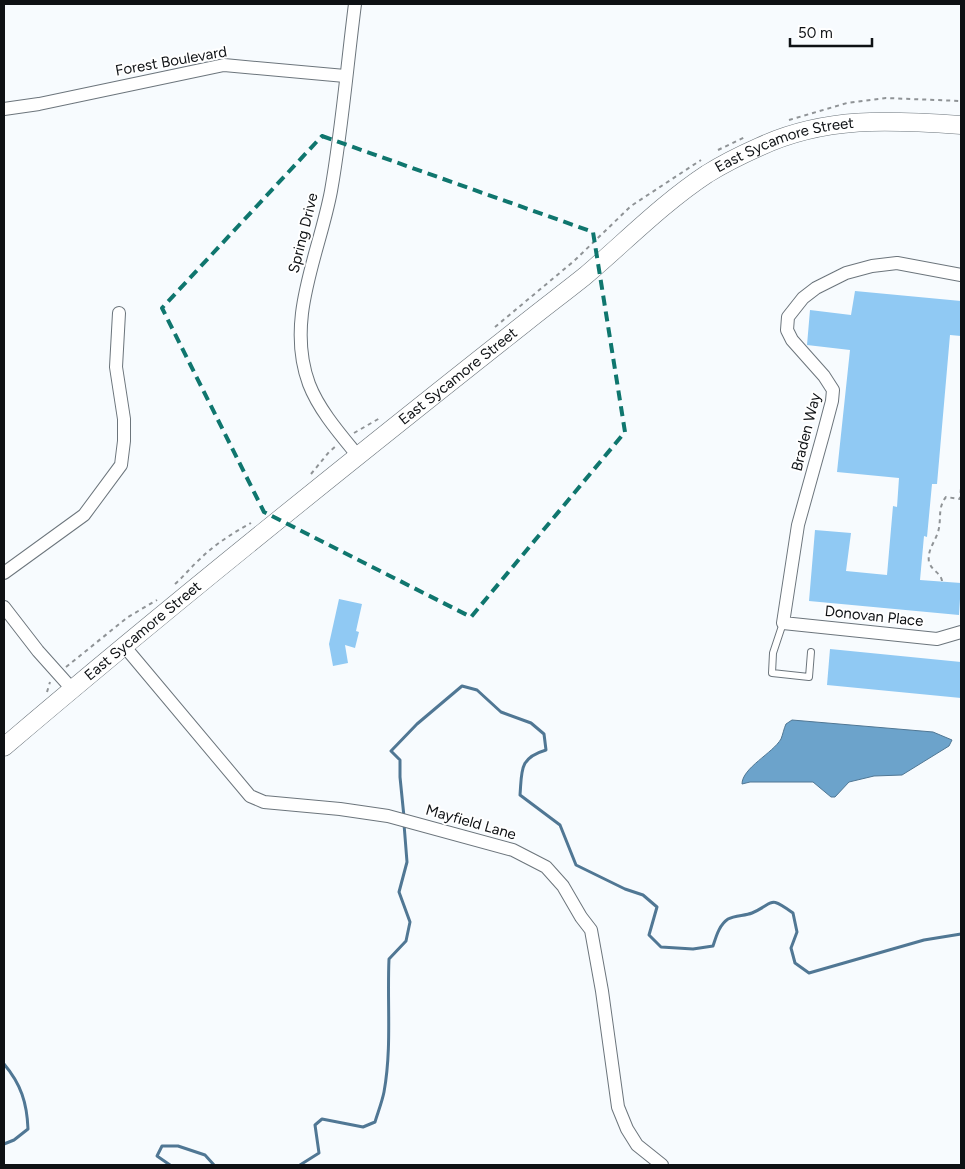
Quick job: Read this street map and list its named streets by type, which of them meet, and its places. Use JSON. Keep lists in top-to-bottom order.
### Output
{
  "streets": {
    "main road": ["East Sycamore Street"],
    "street": [
      "Forest Boulevard",
      "Spring Drive",
      "Braden Way",
      "Donovan Place",
      "Mayfield Lane"
    ]
  },
  "crossings": [
    ["Forest Boulevard", "Spring Drive"],
    ["East Sycamore Street", "Spring Drive"],
    ["East Sycamore Street", "Mayfield Lane"],
    ["Braden Way", "Donovan Place"]
  ],
  "scale_bar": "50 m"
}
